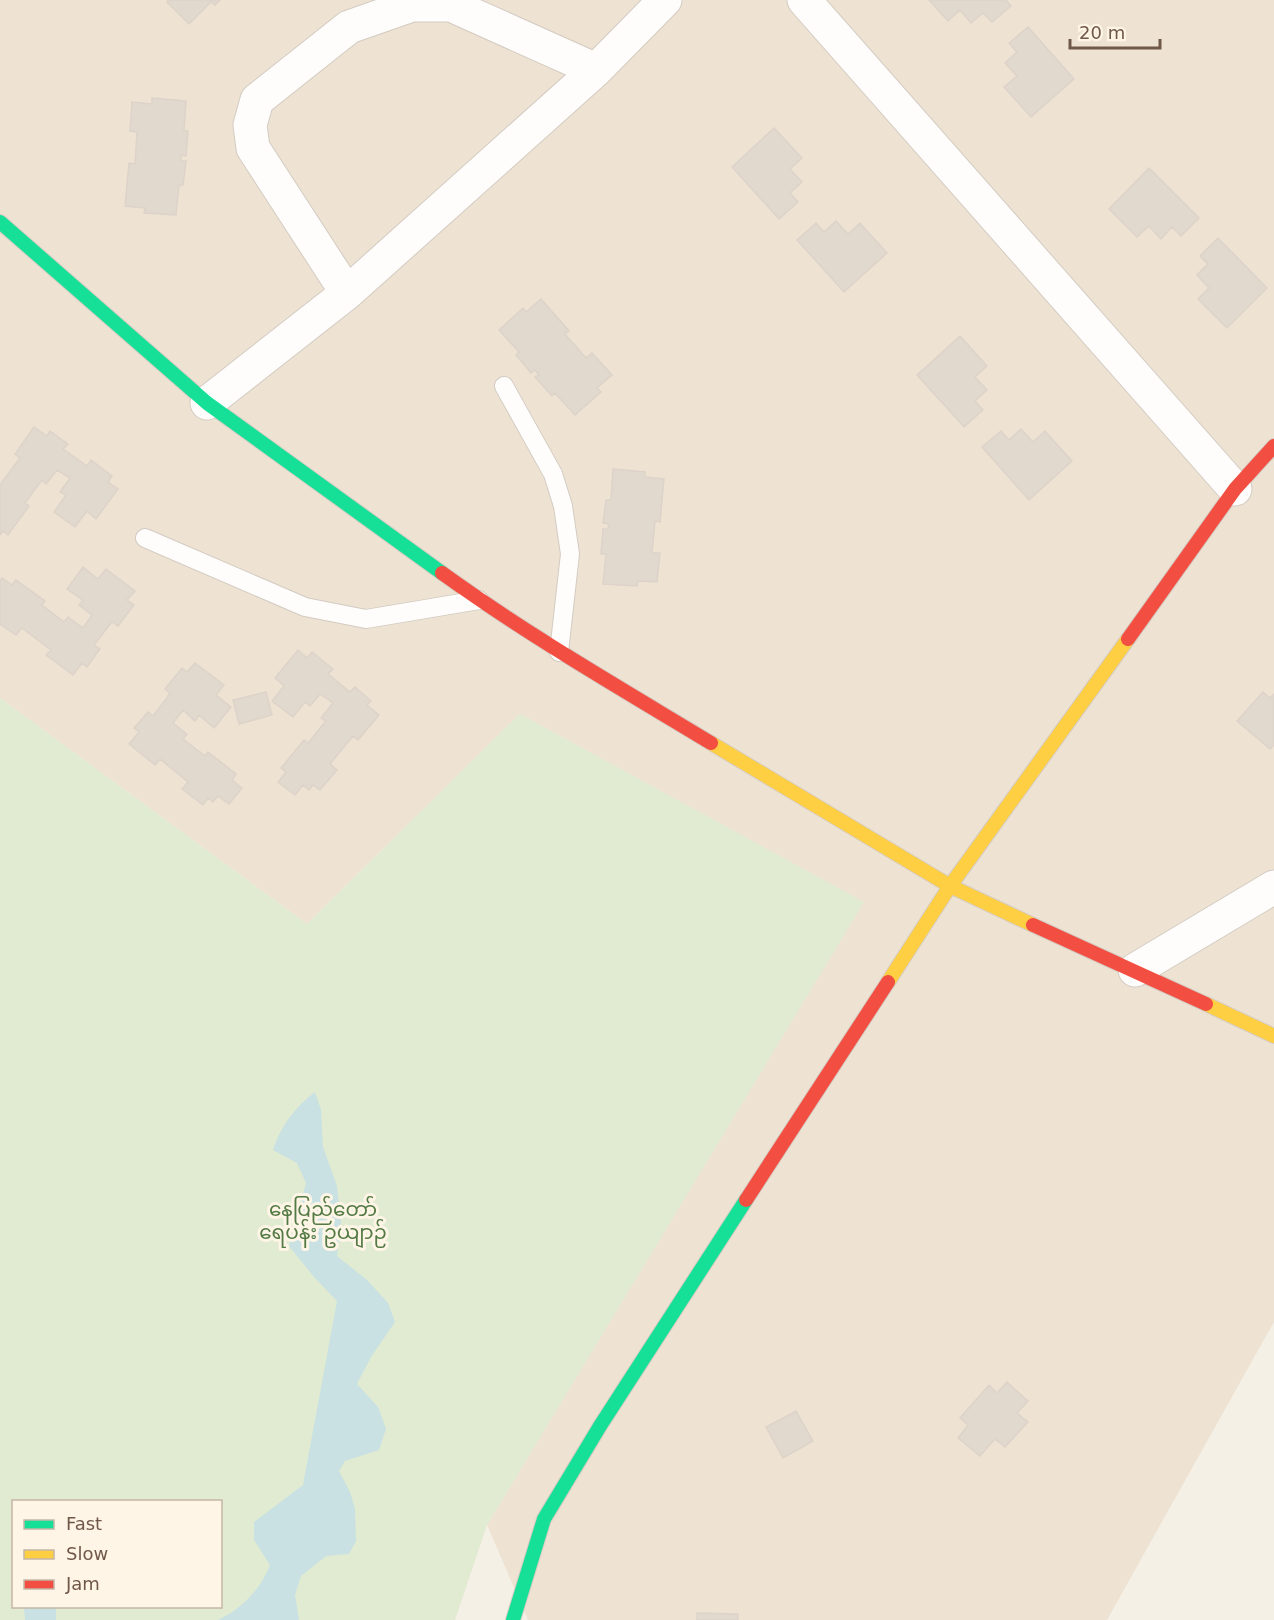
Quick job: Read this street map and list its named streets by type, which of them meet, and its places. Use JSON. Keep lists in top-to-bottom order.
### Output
{
  "parks": ["နေပြည်တော် ရေပန်း ဥယျာဉ်"],
  "legend": ["Fast", "Slow", "Jam"],
  "scale_bar": "20 m"
}
